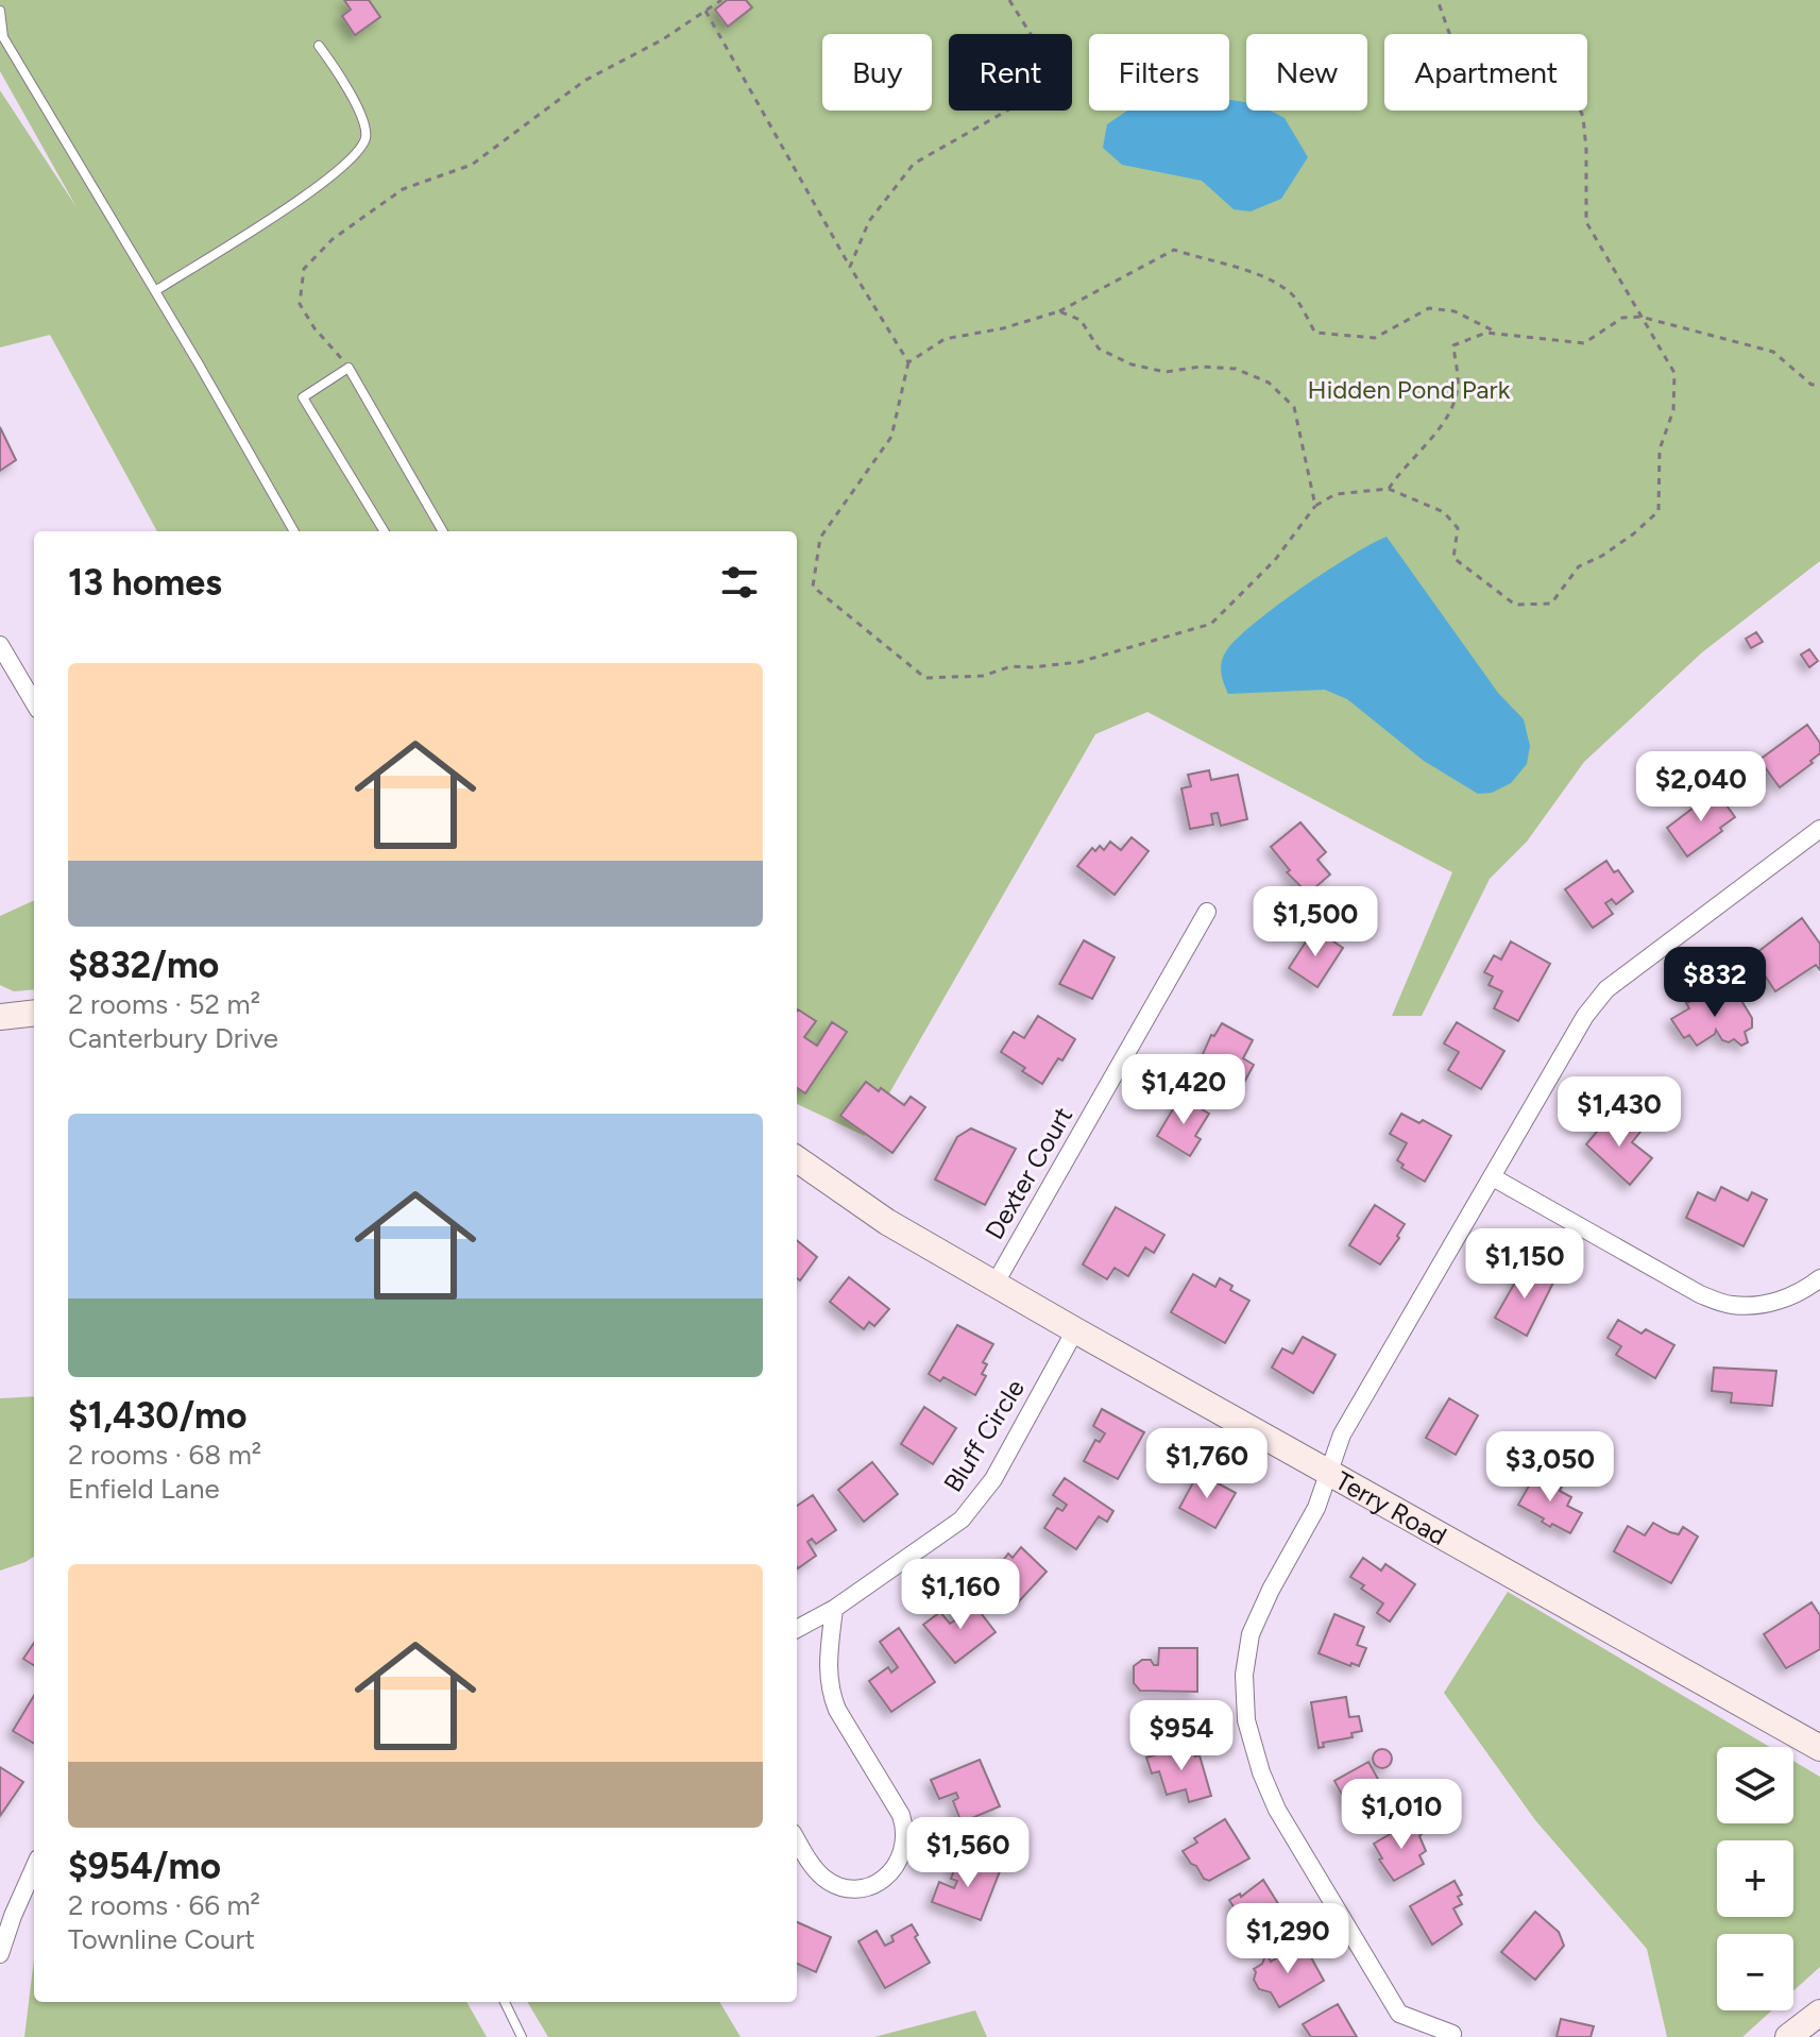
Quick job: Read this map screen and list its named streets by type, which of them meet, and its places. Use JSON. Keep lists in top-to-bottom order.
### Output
{
  "streets": {
    "street": ["Dexter Court", "Bluff Circle", "Terry Road"]
  },
  "crossings": [
    ["Dexter Court", "Terry Road"],
    ["Bluff Circle", "Terry Road"]
  ],
  "parks": ["Hidden Pond Park"],
  "page": {
    "chip": [
      "Buy",
      "Rent",
      "Filters",
      "New",
      "Apartment"
    ],
    "heading": "13 homes",
    "list": [
      {
        "name": "$832/mo",
        "note": "2 rooms · 52 m² · Canterbury Drive"
      },
      {
        "name": "$1,430/mo",
        "note": "2 rooms · 68 m² · Enfield Lane"
      },
      {
        "name": "$954/mo",
        "note": "2 rooms · 66 m² · Townline Court"
      }
    ],
    "price": [
      "$2,040",
      "$1,500",
      "$832",
      "$1,420",
      "$1,430",
      "$1,150",
      "$1,760",
      "$3,050",
      "$1,160",
      "$954",
      "$1,010",
      "$1,560",
      "$1,290"
    ],
    "map_buttons": ["+", "−"]
  }
}
